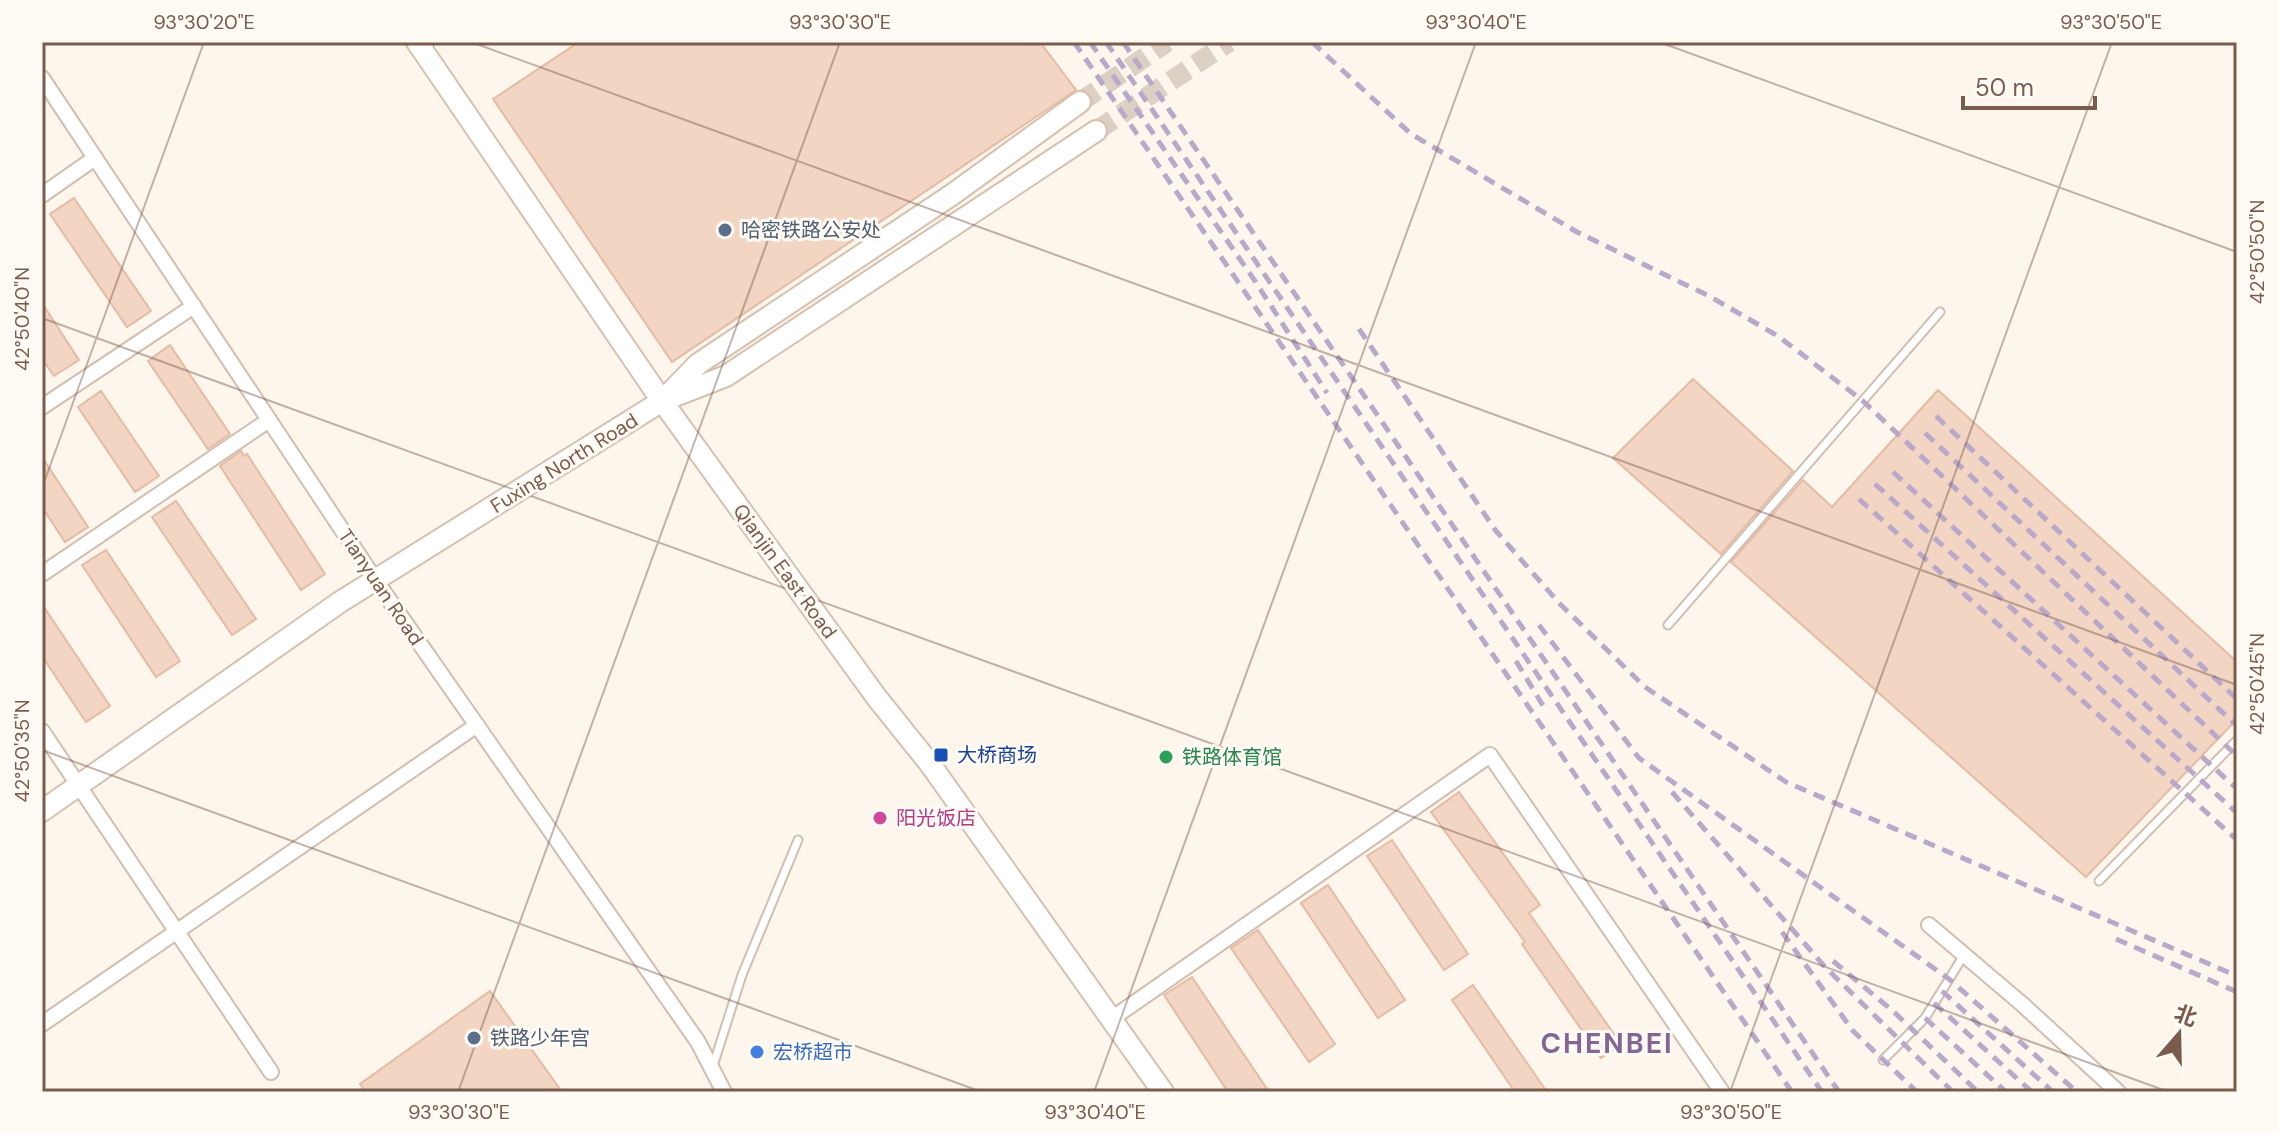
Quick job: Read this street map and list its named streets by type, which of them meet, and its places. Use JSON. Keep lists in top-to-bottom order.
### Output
{
  "streets": {
    "street": ["Fuxing North Road", "Qianjin East Road", "Tianyuan Road"]
  },
  "crossings": [
    ["Fuxing North Road", "Qianjin East Road"],
    ["Fuxing North Road", "Tianyuan Road"]
  ],
  "districts": ["CHENBEI"],
  "places": {
    "other": [
      "哈密铁路公安处",
      "铁路体育馆",
      "阳光饭店",
      "铁路少年宫",
      "宏桥超市"
    ],
    "transit": ["大桥商场"]
  },
  "scale_bar": "50 m",
  "north": "top",
  "coordinates": [
    "93°30'20\"E",
    "93°30'30\"E",
    "93°30'40\"E",
    "93°30'50\"E",
    "42°50'50\"N",
    "42°50'40\"N",
    "42°50'45\"N",
    "42°50'35\"N"
  ]
}
